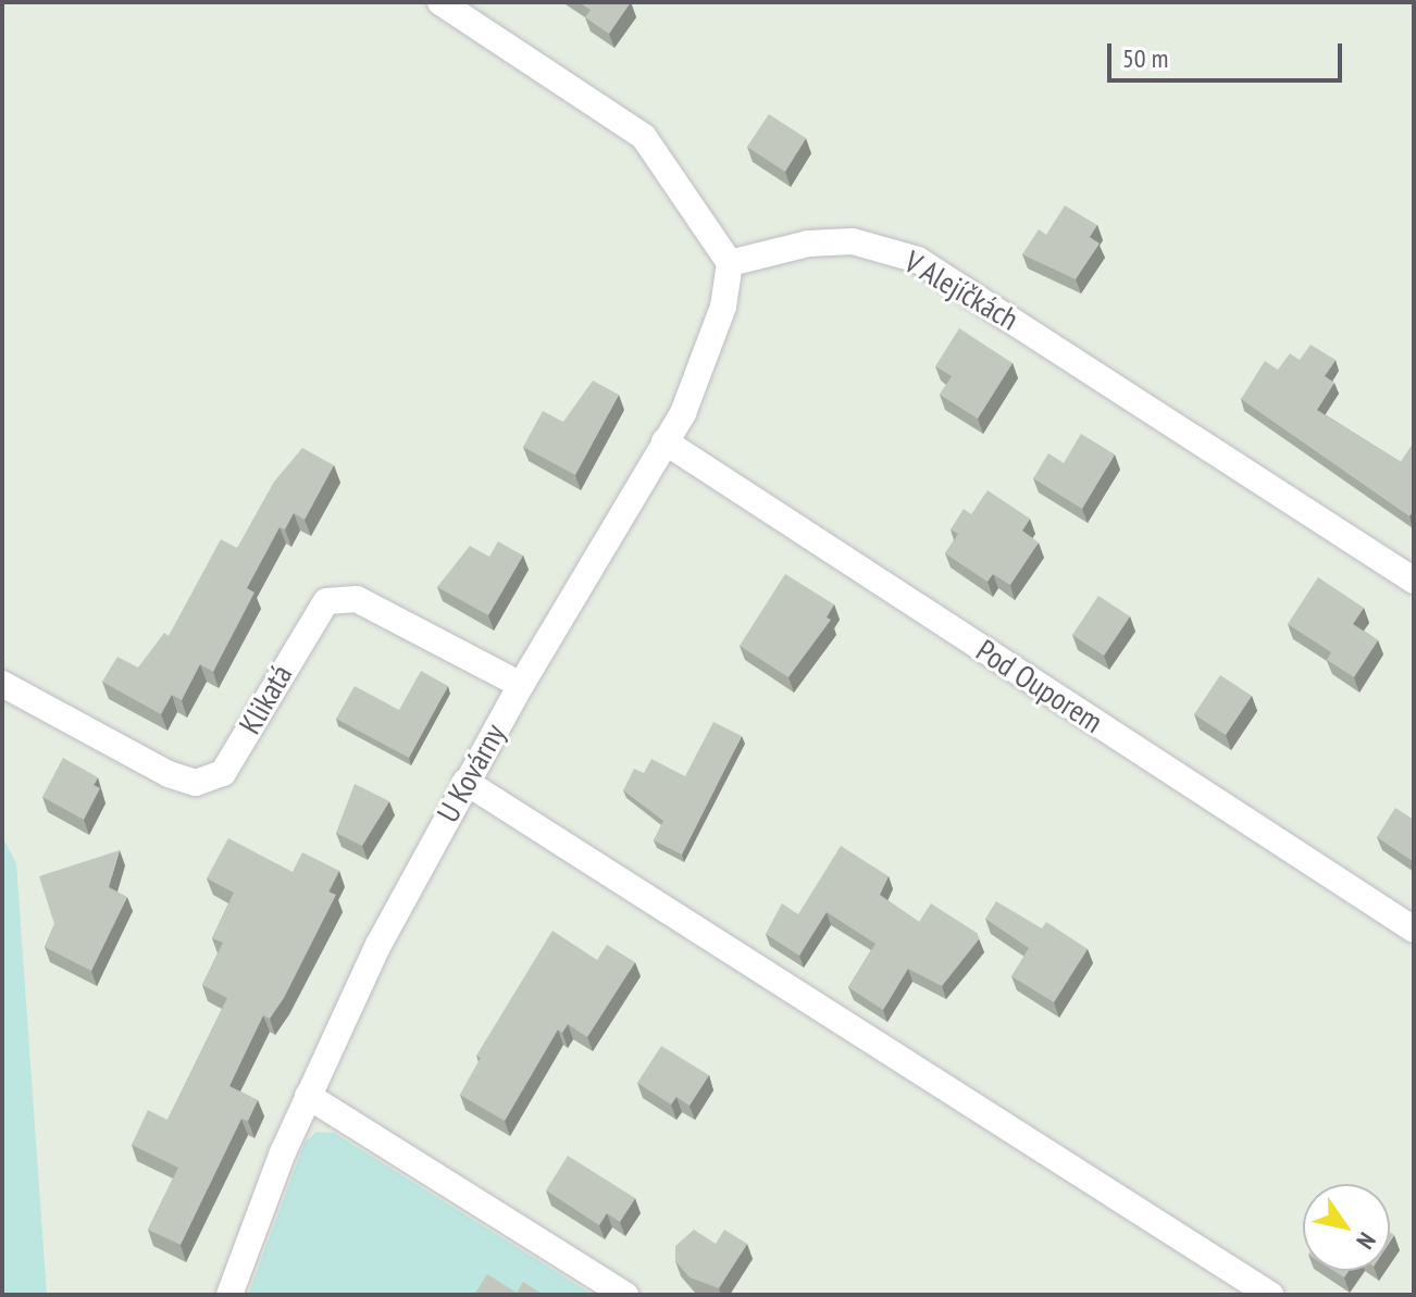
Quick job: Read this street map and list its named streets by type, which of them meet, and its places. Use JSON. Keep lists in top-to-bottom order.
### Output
{
  "streets": {
    "street": [
      "V Alejíčkách",
      "Pod Ouporem",
      "Klikatá",
      "U Kovárny"
    ]
  },
  "crossings": [
    ["V Alejíčkách", "U Kovárny"],
    ["Pod Ouporem", "U Kovárny"],
    ["Klikatá", "U Kovárny"]
  ],
  "scale_bar": "50 m",
  "north": "bottom right"
}
